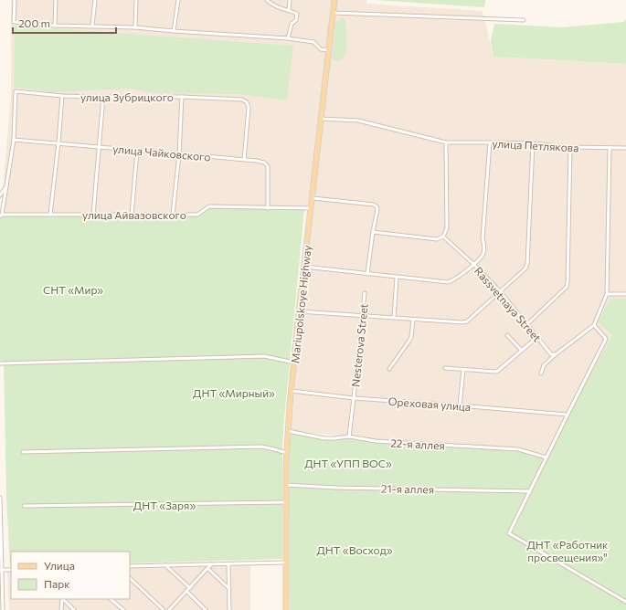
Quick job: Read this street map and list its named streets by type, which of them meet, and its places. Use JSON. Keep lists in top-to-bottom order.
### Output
{
  "streets": {
    "main road": ["Mariupolskoye Highway"],
    "street": [
      "улица Зубрицкого",
      "улица Петлякова",
      "улица Чайковского",
      "улица Айвазовского",
      "Rassvetnaya Street",
      "Nesterova Street",
      "Ореховая улица",
      "22-я аллея",
      "21-я аллея"
    ]
  },
  "crossings": [
    ["улица Зубрицкого", "улица Чайковского"],
    ["улица Петлякова", "Mariupolskoye Highway"],
    ["улица Чайковского", "улица Айвазовского"],
    ["улица Айвазовского", "Mariupolskoye Highway"],
    ["Mariupolskoye Highway", "Ореховая улица"],
    ["Mariupolskoye Highway", "22-я аллея"],
    ["Mariupolskoye Highway", "21-я аллея"],
    ["Nesterova Street", "Ореховая улица"],
    ["Nesterova Street", "22-я аллея"]
  ],
  "parks": [
    "СНТ «Мир»",
    "ДНТ «Мирный»",
    "ДНТ «УПП ВОС»",
    "ДНТ «Заря»",
    "ДНТ «Работник просвещения»\"",
    "ДНТ «Восход»"
  ],
  "legend": ["Улица", "Парк"],
  "scale_bar": "200 m"
}
